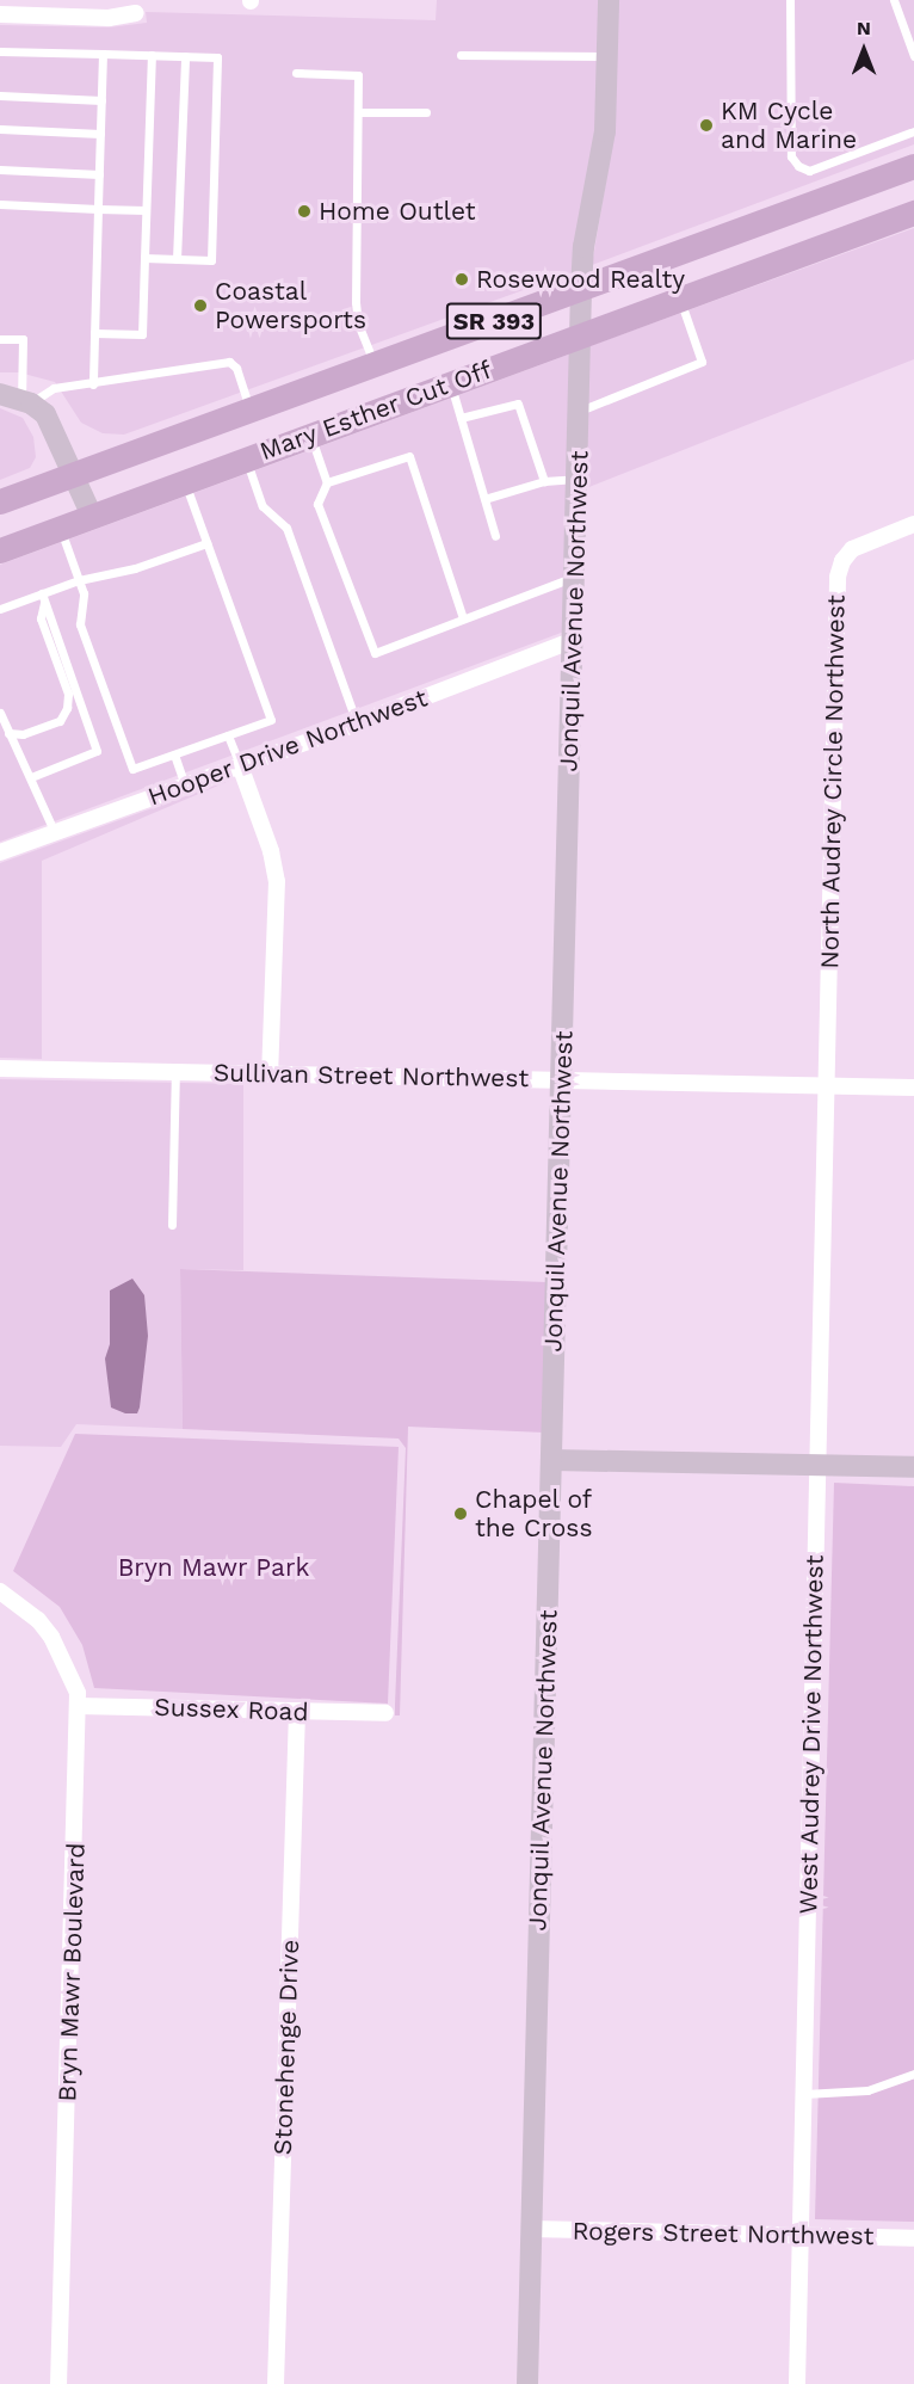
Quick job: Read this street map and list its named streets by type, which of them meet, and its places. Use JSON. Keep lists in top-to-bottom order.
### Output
{
  "streets": {
    "main road": ["SR 393", "Mary Esther Cut Off"],
    "street": [
      "Jonquil Avenue Northwest",
      "Hooper Drive Northwest",
      "North Audrey Circle Northwest",
      "Sullivan Street Northwest",
      "Sussex Road",
      "West Audrey Drive Northwest",
      "Bryn Mawr Boulevard",
      "Stonehenge Drive",
      "Rogers Street Northwest"
    ]
  },
  "crossings": [
    ["Mary Esther Cut Off", "Jonquil Avenue Northwest"],
    ["Jonquil Avenue Northwest", "Hooper Drive Northwest"],
    ["Jonquil Avenue Northwest", "Sullivan Street Northwest"],
    ["Jonquil Avenue Northwest", "Rogers Street Northwest"],
    ["North Audrey Circle Northwest", "Sullivan Street Northwest"],
    ["North Audrey Circle Northwest", "West Audrey Drive Northwest"],
    ["Sullivan Street Northwest", "West Audrey Drive Northwest"],
    ["Sussex Road", "Bryn Mawr Boulevard"],
    ["Sussex Road", "Stonehenge Drive"],
    ["West Audrey Drive Northwest", "Rogers Street Northwest"]
  ],
  "parks": ["Bryn Mawr Park"],
  "places": [
    "KM Cycle and Marine",
    "Home Outlet",
    "Rosewood Realty",
    "Coastal Powersports",
    "Chapel of the Cross"
  ],
  "north": "top"
}
